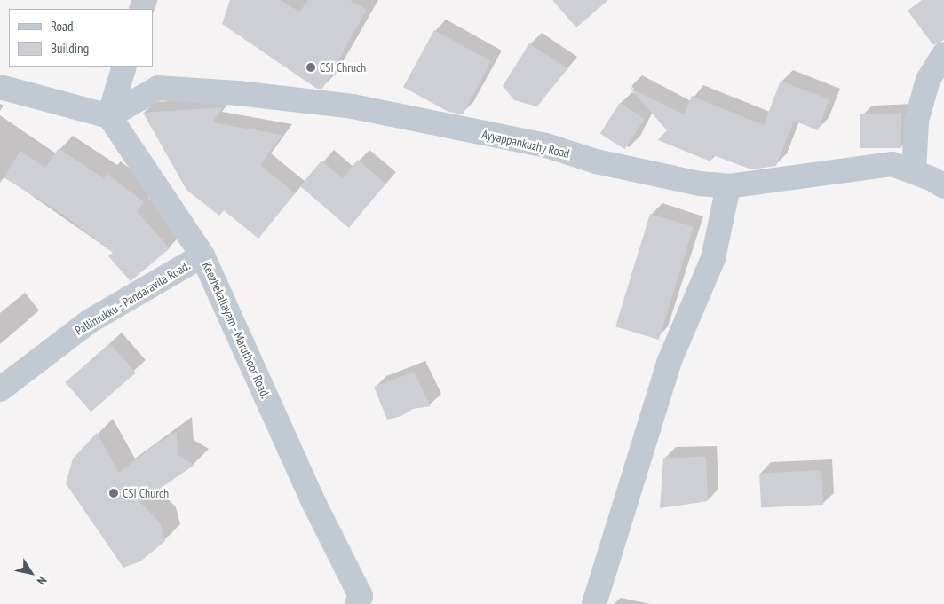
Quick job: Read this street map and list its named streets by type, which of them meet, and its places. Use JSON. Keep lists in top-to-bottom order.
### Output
{
  "streets": {
    "street": ["Ayyappankuzhy Road", "Pallimukku - Pandaravila Road.", "Keezhekallayam - Maruthoor Road."]
  },
  "crossings": [
    ["Ayyappankuzhy Road", "Keezhekallayam - Maruthoor Road."],
    ["Pallimukku - Pandaravila Road.", "Keezhekallayam - Maruthoor Road."]
  ],
  "places": ["CSI Chruch", "CSI Church"],
  "legend": ["Road", "Building"],
  "north": "bottom right"
}
